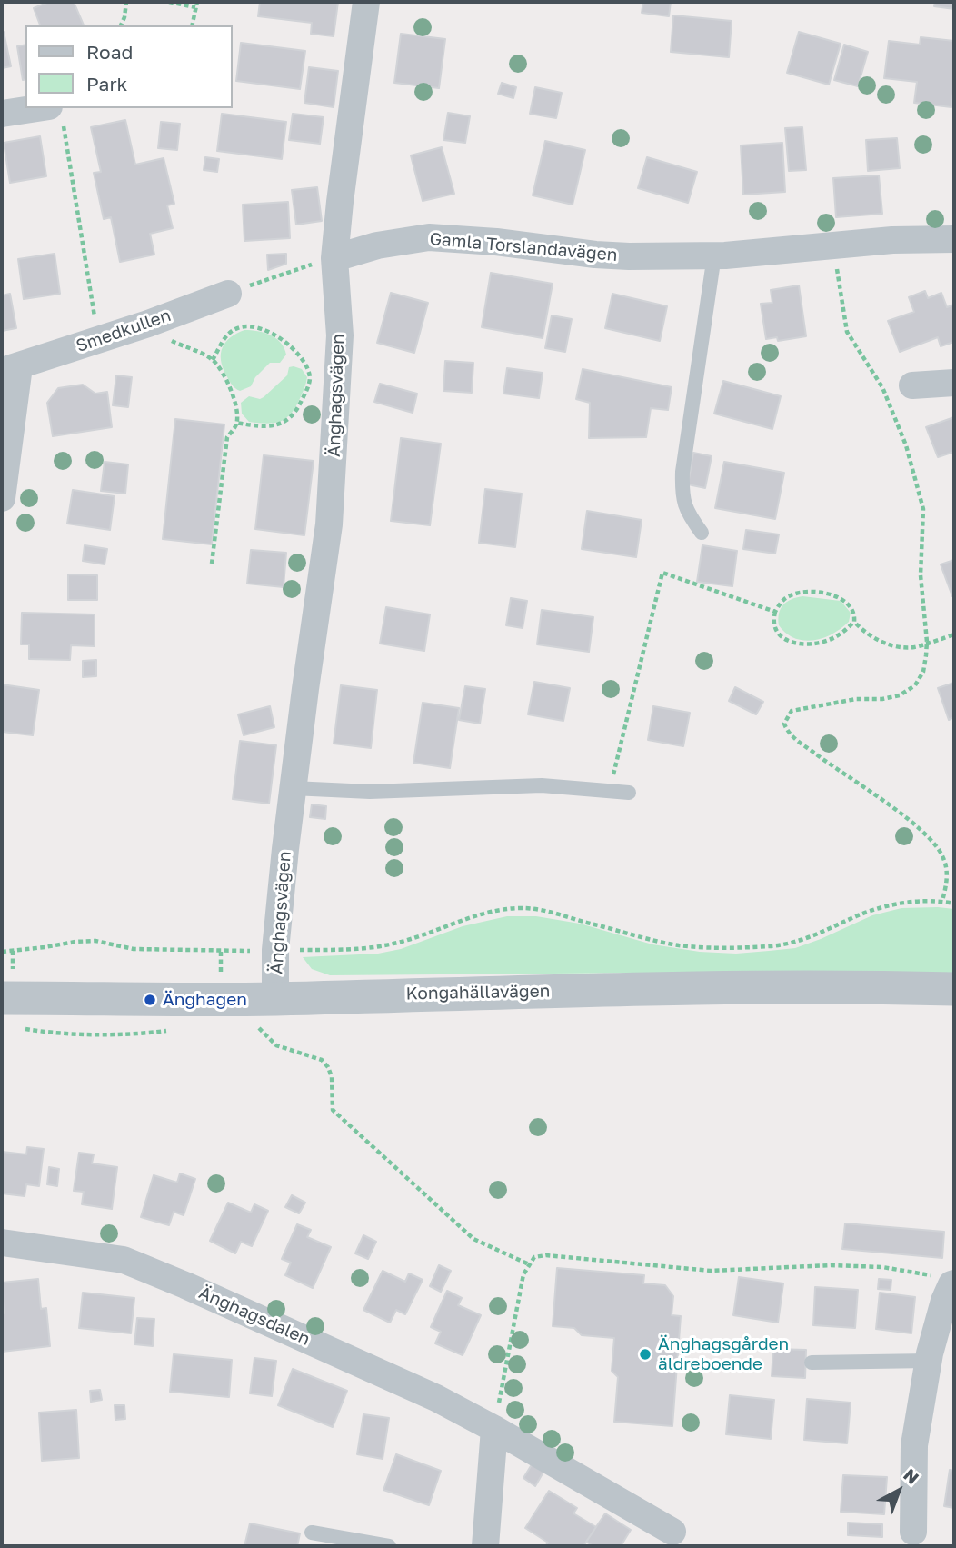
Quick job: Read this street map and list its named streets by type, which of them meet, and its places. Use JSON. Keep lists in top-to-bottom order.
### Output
{
  "streets": {
    "street": [
      "Gamla Torslandavägen",
      "Smedkullen",
      "Änghagsvägen",
      "Kongahällavägen",
      "Änghagsdalen"
    ]
  },
  "crossings": [
    ["Gamla Torslandavägen", "Änghagsvägen"],
    ["Änghagsvägen", "Kongahällavägen"]
  ],
  "places": ["Änghagen", "Änghagsgården äldreboende"],
  "legend": ["Road", "Park"],
  "north": "top right"
}
